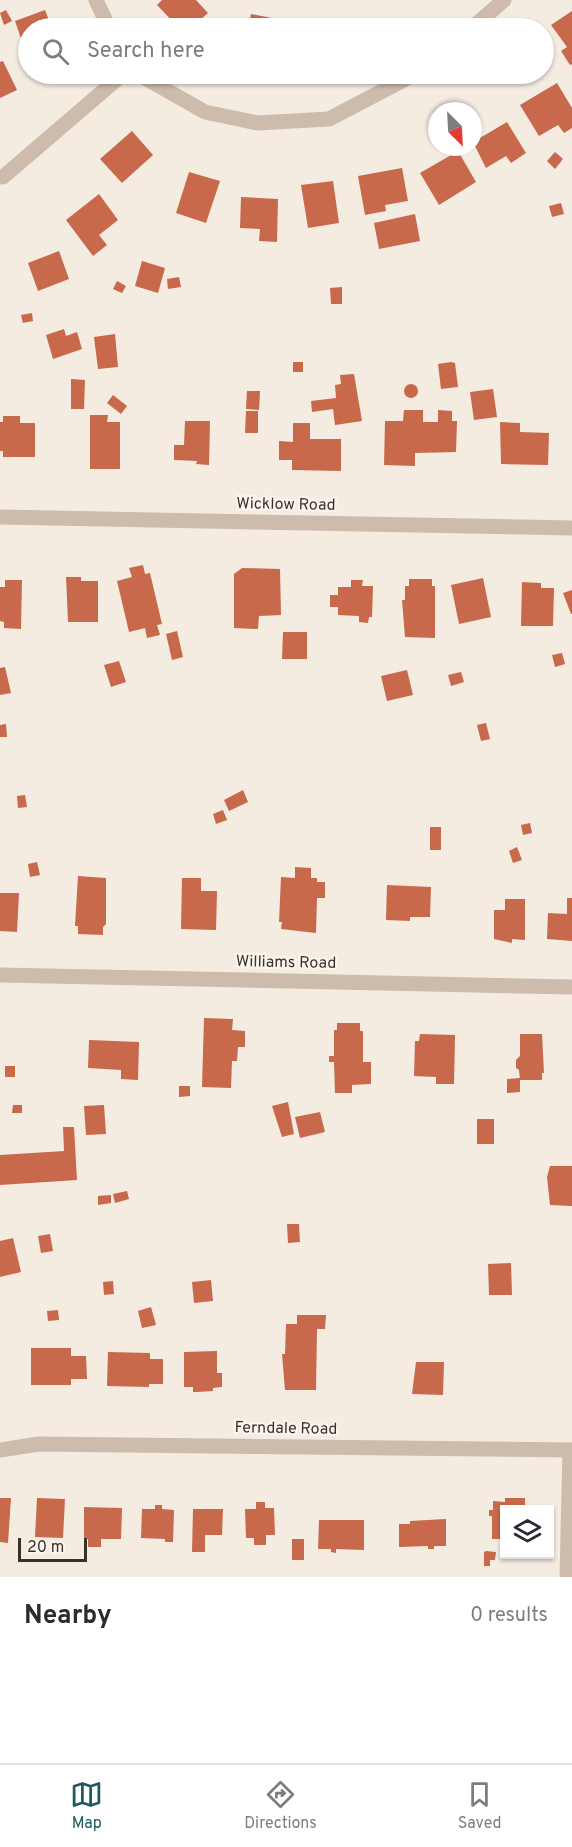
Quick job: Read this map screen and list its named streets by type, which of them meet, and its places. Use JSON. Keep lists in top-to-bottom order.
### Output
{
  "streets": {
    "street": ["Wicklow Road", "Williams Road", "Ferndale Road"]
  },
  "scale_bar": "20 m",
  "north": "bottom right",
  "page": {
    "search": "Search here",
    "scale": "20 m",
    "heading": ["Nearby", "0 results"],
    "nav": ["Map", "Directions", "Saved"]
  }
}
